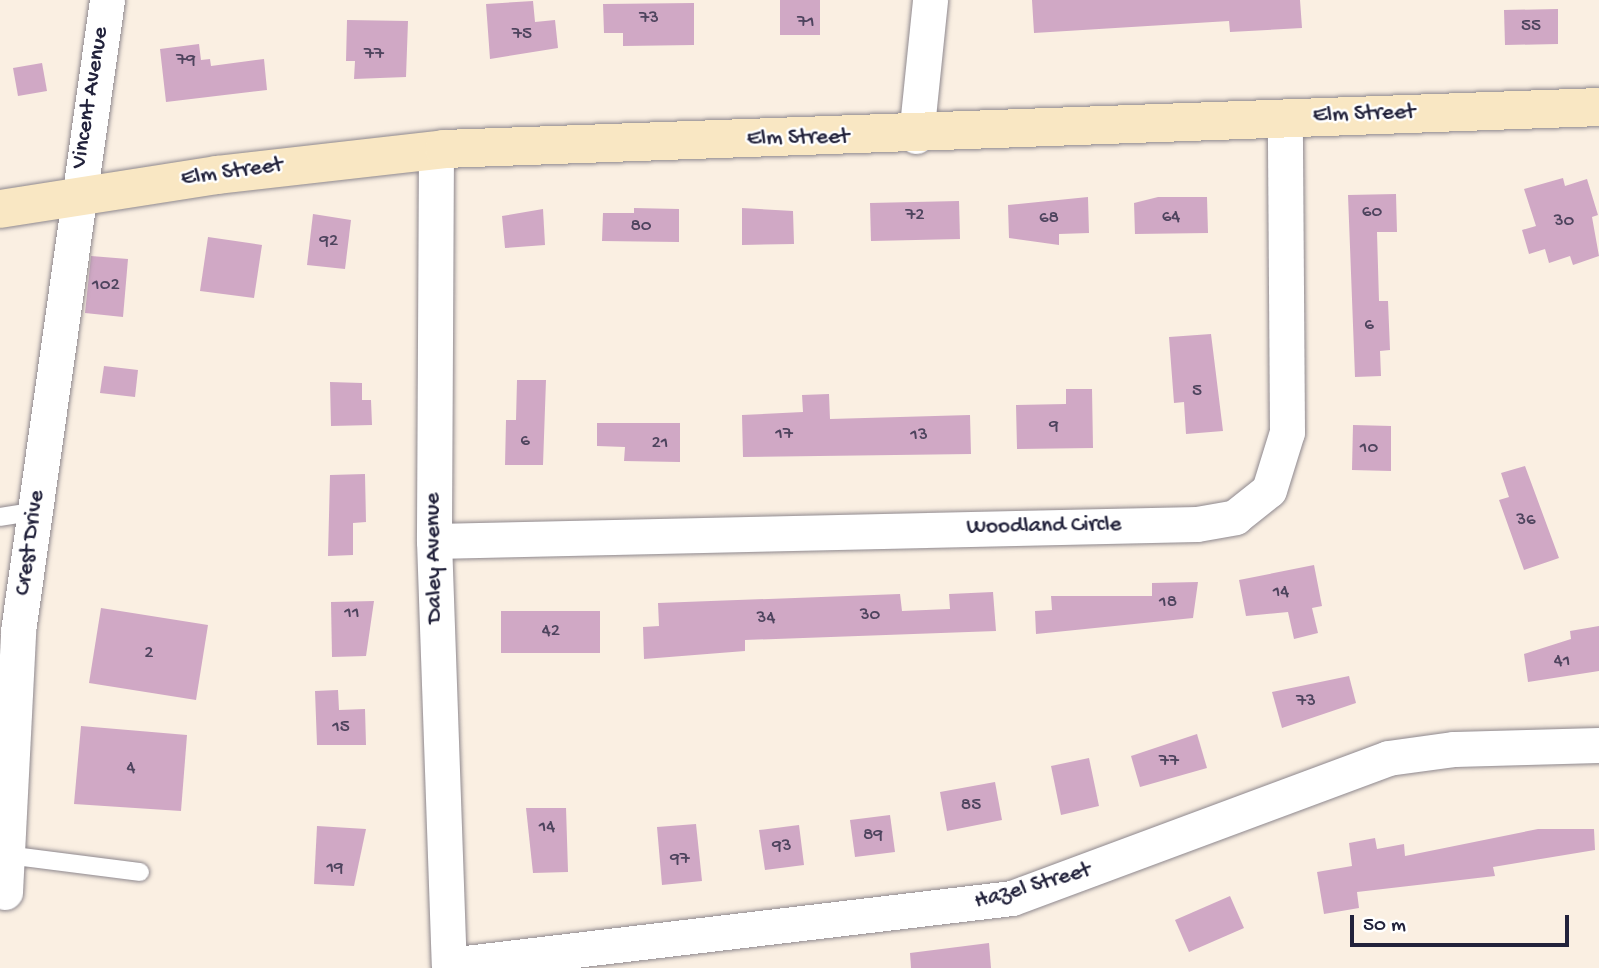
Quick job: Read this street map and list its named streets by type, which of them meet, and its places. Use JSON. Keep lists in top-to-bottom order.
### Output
{
  "streets": {
    "street": [
      "Vincent Avenue",
      "Elm Street",
      "Woodland Circle",
      "Crest Drive",
      "Daley Avenue",
      "Hazel Street"
    ]
  },
  "crossings": [
    ["Vincent Avenue", "Elm Street"],
    ["Vincent Avenue", "Crest Drive"],
    ["Elm Street", "Woodland Circle"],
    ["Elm Street", "Crest Drive"],
    ["Elm Street", "Daley Avenue"],
    ["Woodland Circle", "Daley Avenue"],
    ["Daley Avenue", "Hazel Street"]
  ],
  "house_numbers": [
    "73",
    "71",
    "55",
    "75",
    "77",
    "79",
    "60",
    "72",
    "64",
    "68",
    "30",
    "80",
    "92",
    "102",
    "6",
    "5",
    "9",
    "17",
    "13",
    "6",
    "21",
    "10",
    "36",
    "14",
    "18",
    "11",
    "30",
    "34",
    "42",
    "2",
    "41",
    "73",
    "15",
    "77",
    "4",
    "85",
    "14",
    "89",
    "93",
    "97",
    "19"
  ],
  "scale_bar": "50 m"
}
